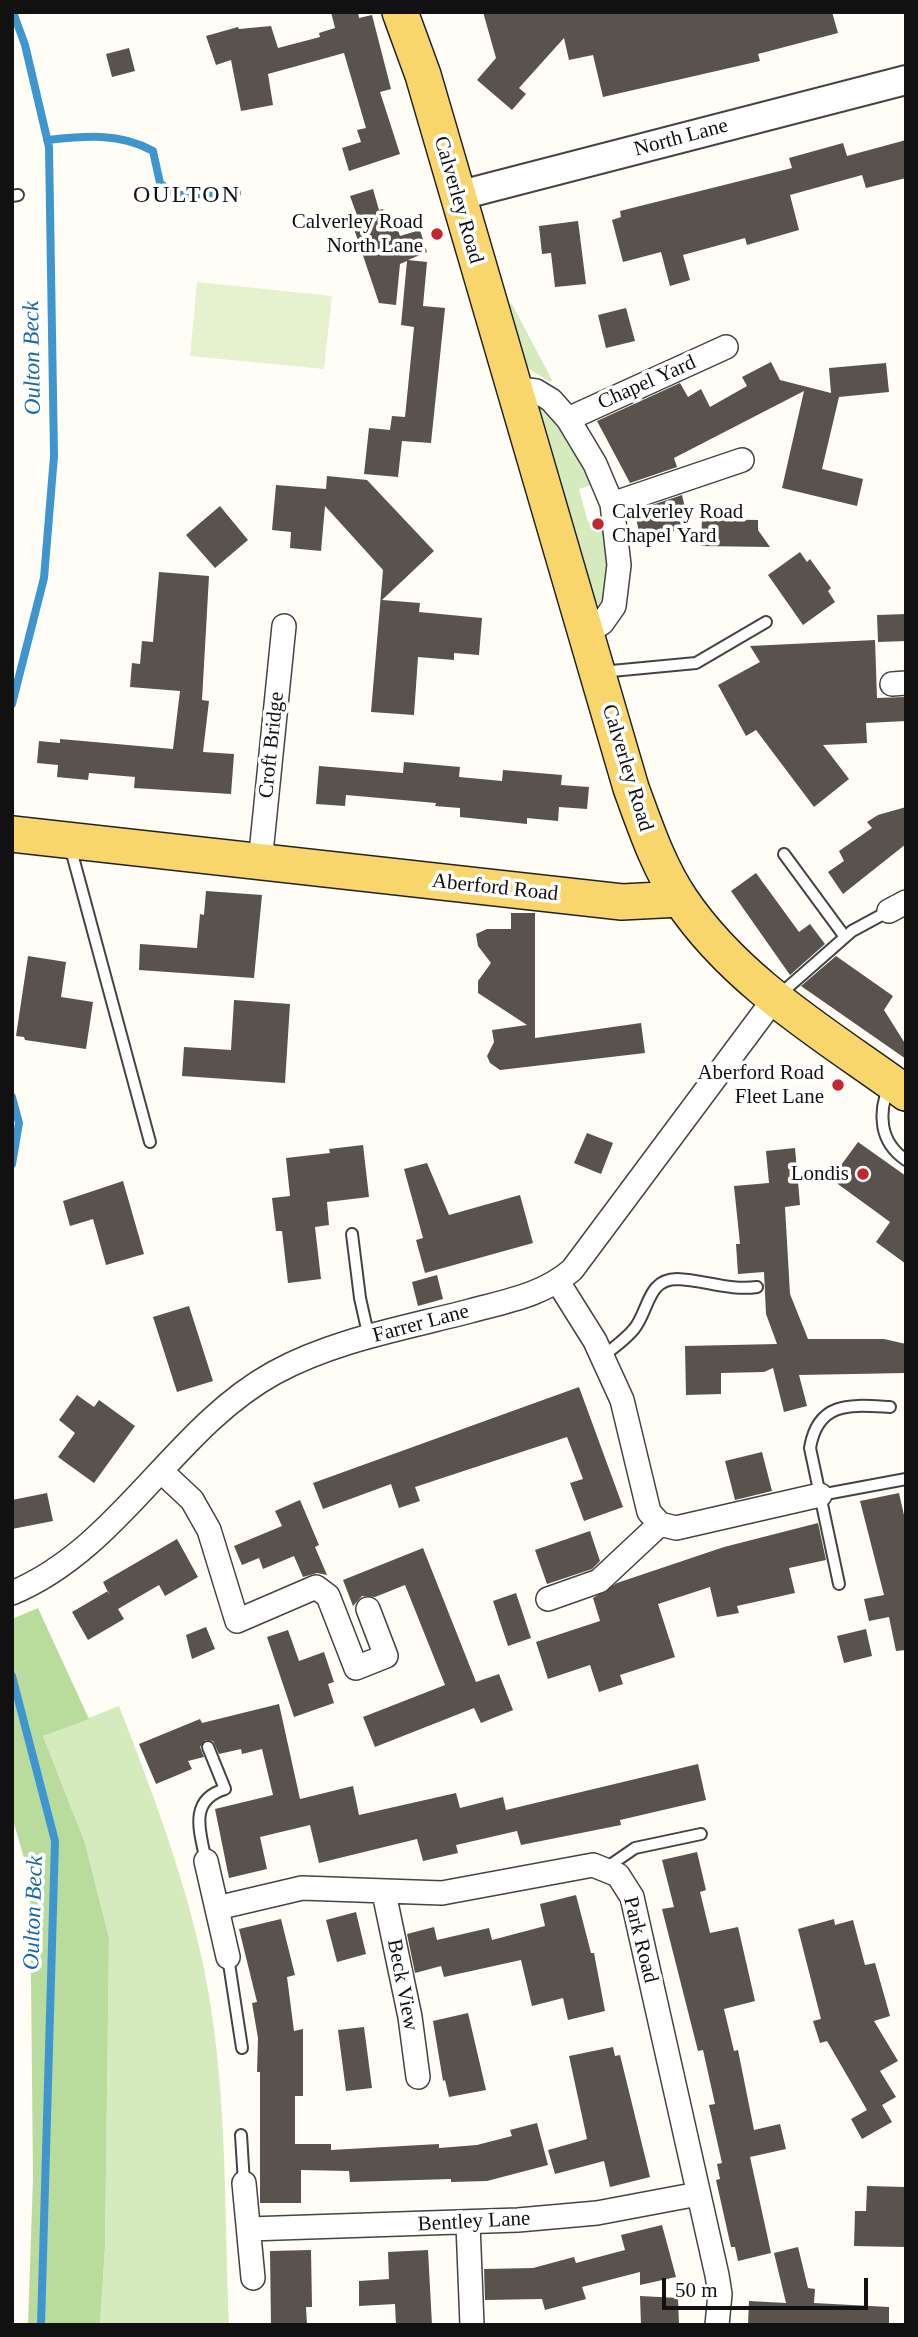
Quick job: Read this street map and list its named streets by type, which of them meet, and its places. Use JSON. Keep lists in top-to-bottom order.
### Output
{
  "streets": {
    "main road": ["Calverley Road", "Aberford Road"],
    "street": [
      "North Lane",
      "Chapel Yard",
      "Croft Bridge",
      "Farrer Lane",
      "Park Road",
      "Beck View",
      "Bentley Lane"
    ]
  },
  "crossings": [
    ["North Lane", "Calverley Road"],
    ["Calverley Road", "Aberford Road"],
    ["Croft Bridge", "Aberford Road"],
    ["Park Road", "Bentley Lane"]
  ],
  "districts": ["OULTON"],
  "water": ["Oulton Beck"],
  "places": [
    "Calverley Road North Lane",
    "Calverley Road Chapel Yard",
    "Aberford Road Fleet Lane",
    "Londis"
  ],
  "scale_bar": "50 m"
}
